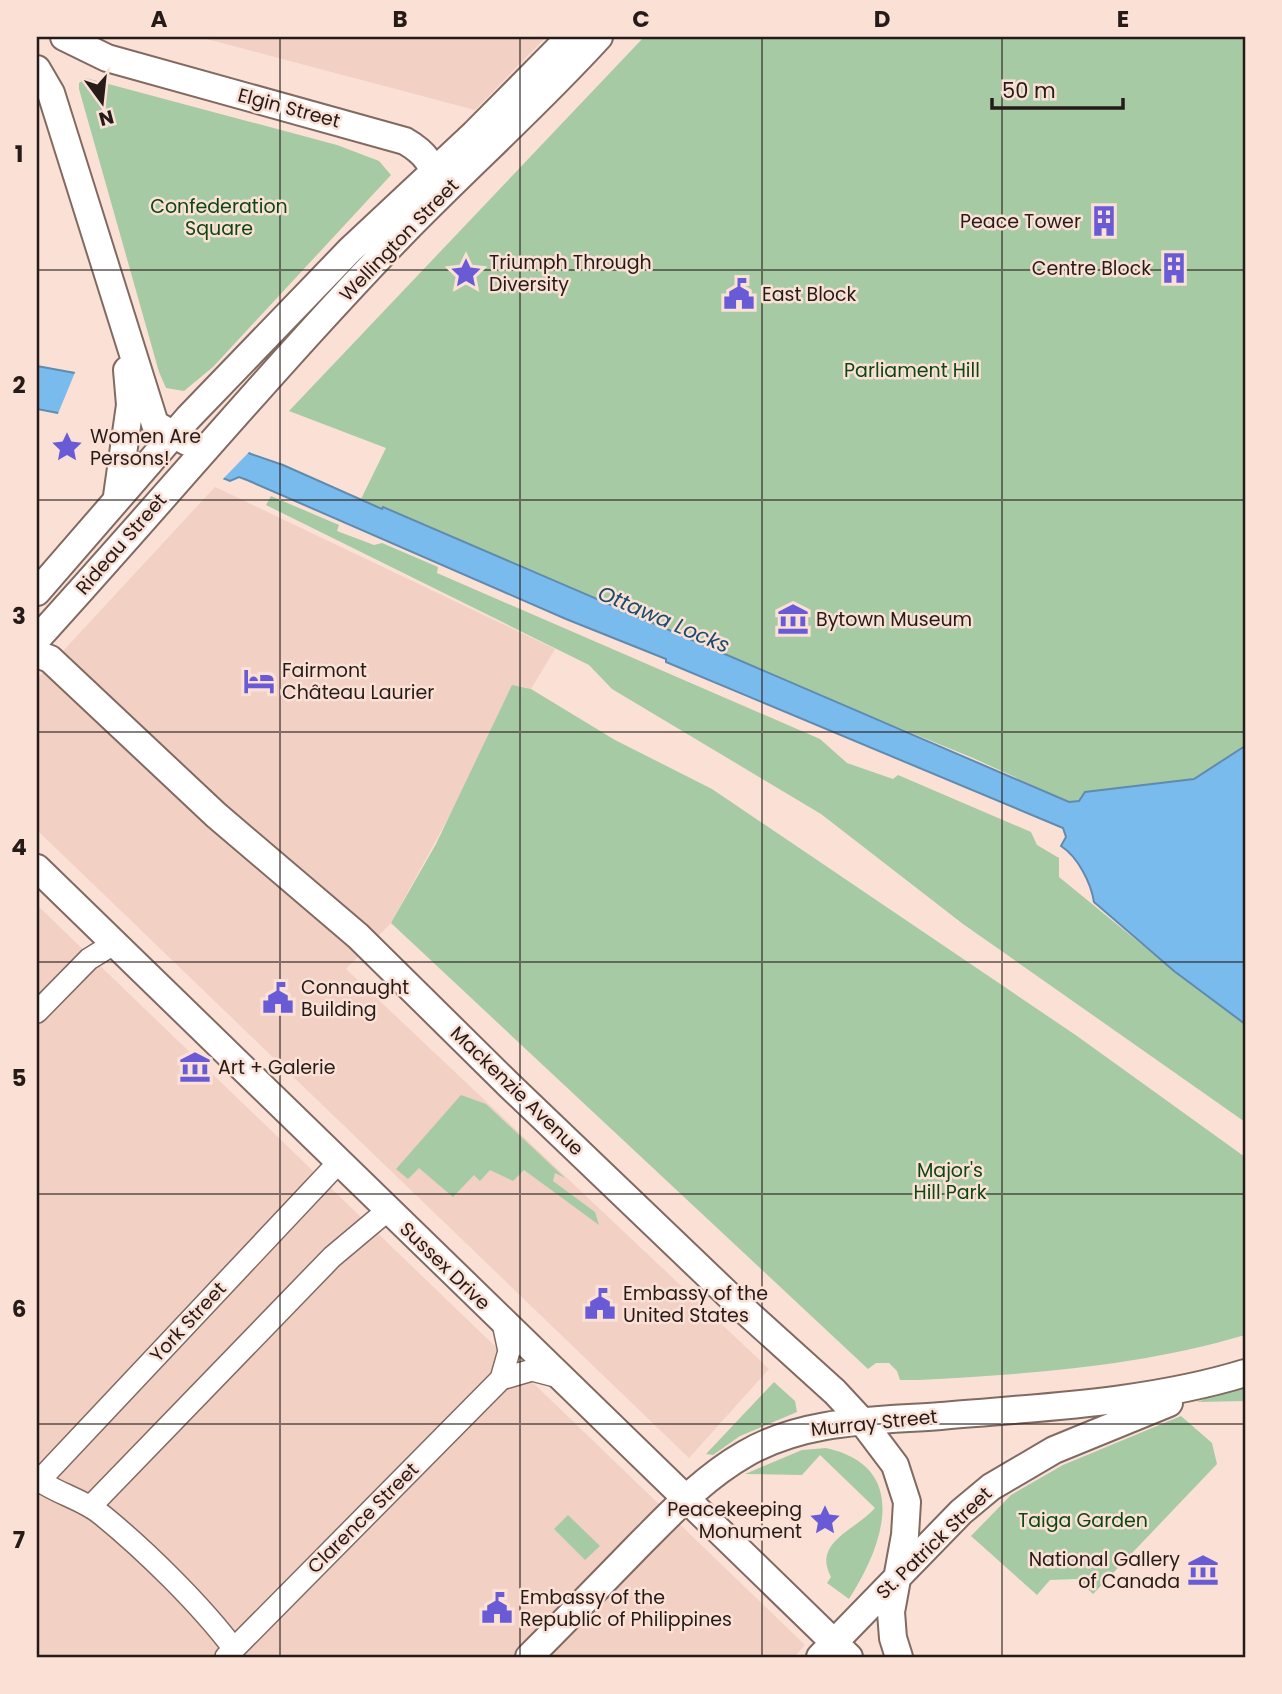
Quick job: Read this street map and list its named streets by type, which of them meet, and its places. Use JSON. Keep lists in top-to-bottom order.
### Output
{
  "streets": {
    "main road": [
      "Elgin Street",
      "Wellington Street",
      "Rideau Street",
      "Mackenzie Avenue",
      "Sussex Drive",
      "Murray Street",
      "St. Patrick Street"
    ],
    "street": ["York Street", "Clarence Street"]
  },
  "crossings": [
    ["Elgin Street", "Wellington Street"],
    ["Wellington Street", "Rideau Street"],
    ["Mackenzie Avenue", "Murray Street"],
    ["Mackenzie Avenue", "St. Patrick Street"],
    ["Sussex Drive", "York Street"],
    ["Sussex Drive", "Murray Street"],
    ["Sussex Drive", "St. Patrick Street"],
    ["Murray Street", "St. Patrick Street"]
  ],
  "water": ["Ottawa Locks"],
  "parks": [
    "Confederation Square",
    "Parliament Hill",
    "Major's Hill Park",
    "Taiga Garden"
  ],
  "places": {
    "building": ["Peace Tower", "Centre Block"],
    "place": ["Triumph Through Diversity", "Women Are Persons!", "Peacekeeping Monument"],
    "public building": [
      "East Block",
      "Connaught Building",
      "Embassy of the United States",
      "Embassy of the Republic of Philippines"
    ],
    "museum": ["Bytown Museum", "Art + Galerie", "National Gallery of Canada"],
    "hotel": ["Fairmont Château Laurier"]
  },
  "scale_bar": "50 m",
  "north": "bottom",
  "grid": {
    "columns": [
      "A",
      "B",
      "C",
      "D",
      "E"
    ],
    "rows": [
      "1",
      "2",
      "3",
      "4",
      "5",
      "6",
      "7"
    ]
  }
}
